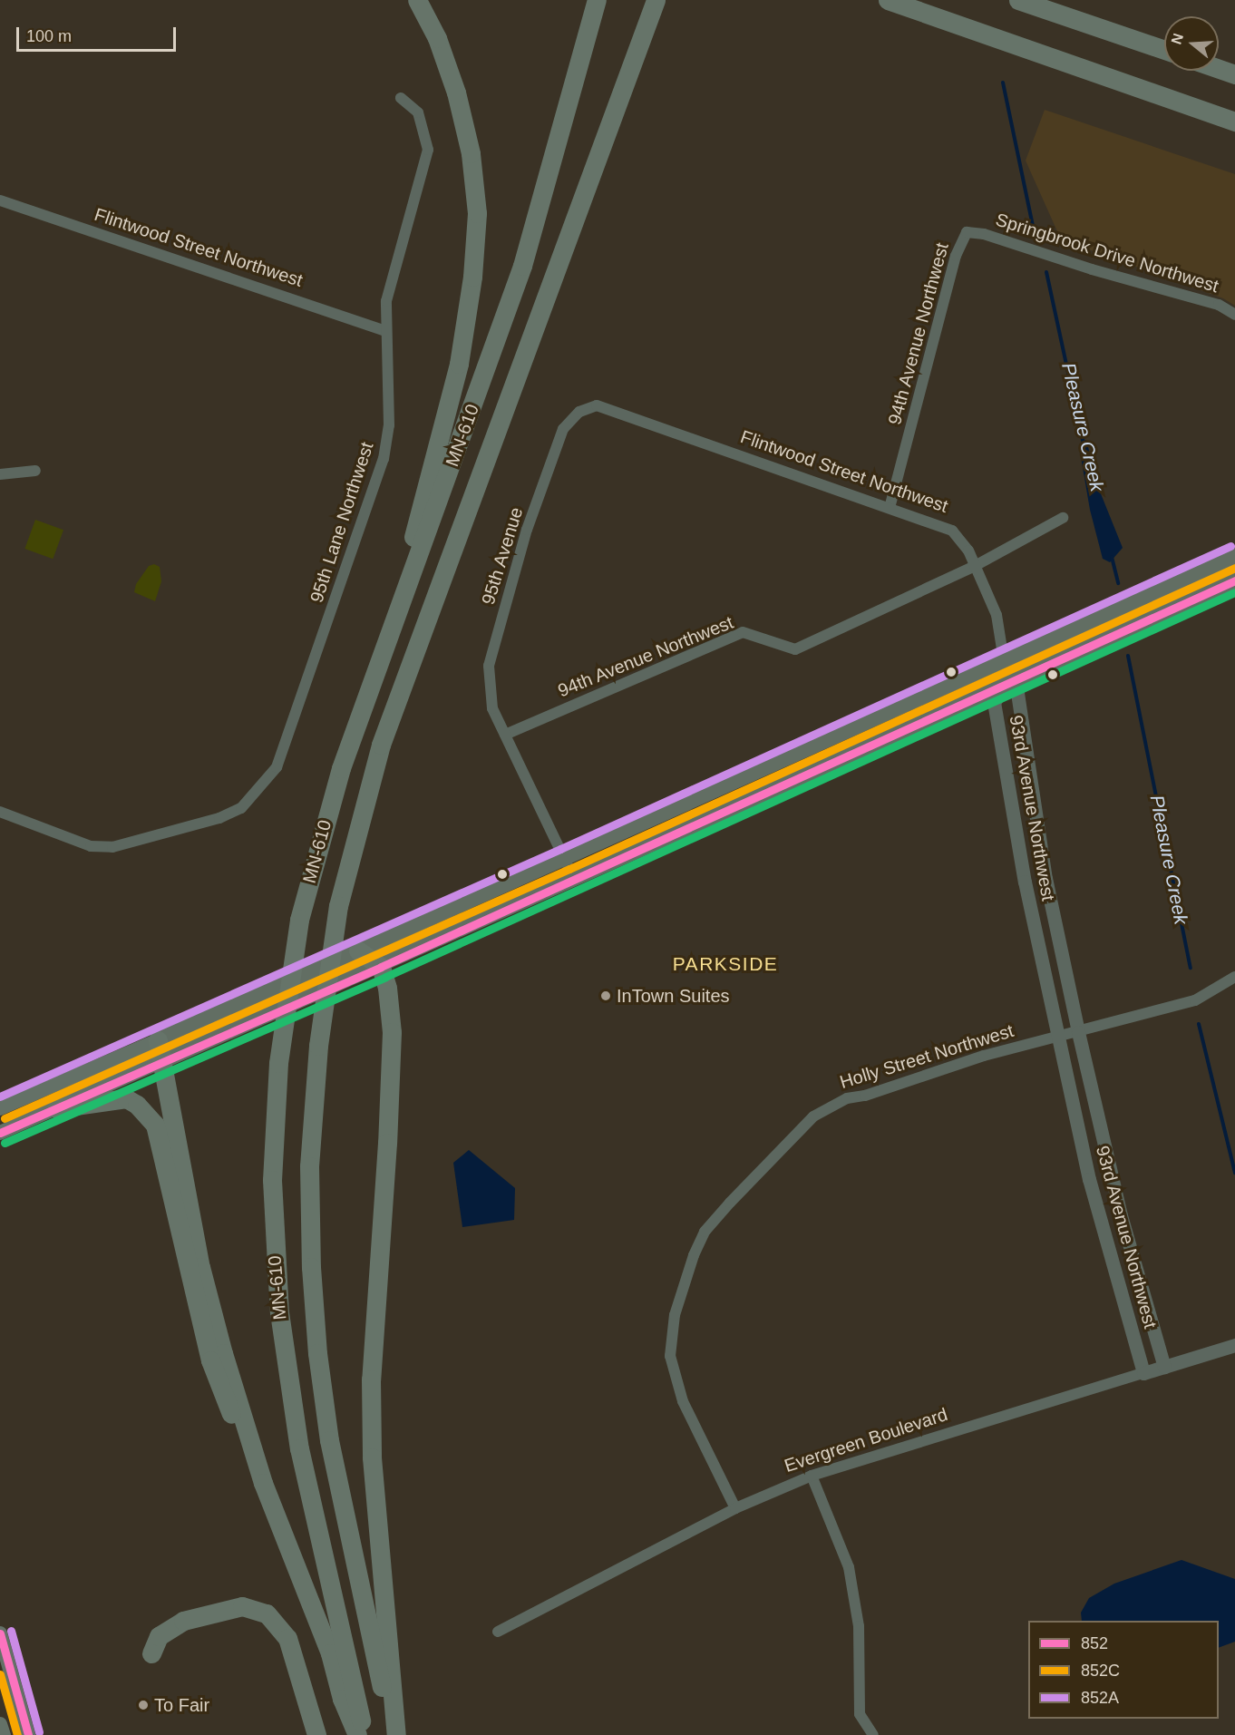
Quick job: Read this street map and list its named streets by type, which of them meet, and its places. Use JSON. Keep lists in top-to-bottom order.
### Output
{
  "streets": {
    "highway": ["MN-610"],
    "street": [
      "Flintwood Street Northwest",
      "Springbrook Drive Northwest",
      "94th Avenue Northwest",
      "95th Lane Northwest",
      "95th Avenue",
      "93rd Avenue Northwest",
      "Holly Street Northwest",
      "Evergreen Boulevard"
    ]
  },
  "crossings": [
    ["Flintwood Street Northwest", "94th Avenue Northwest"],
    ["Flintwood Street Northwest", "95th Lane Northwest"],
    ["Flintwood Street Northwest", "95th Avenue"],
    ["Flintwood Street Northwest", "93rd Avenue Northwest"],
    ["Springbrook Drive Northwest", "94th Avenue Northwest"],
    ["94th Avenue Northwest", "95th Avenue"],
    ["93rd Avenue Northwest", "Holly Street Northwest"],
    ["93rd Avenue Northwest", "Evergreen Boulevard"],
    ["Holly Street Northwest", "Evergreen Boulevard"]
  ],
  "districts": ["PARKSIDE"],
  "water": ["Pleasure Creek"],
  "places": ["InTown Suites", "To Fair"],
  "lines": ["transit line 852A", "transit line 852C", "transit line 852"],
  "legend": ["852", "852C", "852A"],
  "scale_bar": "100 m",
  "north": "left"
}
